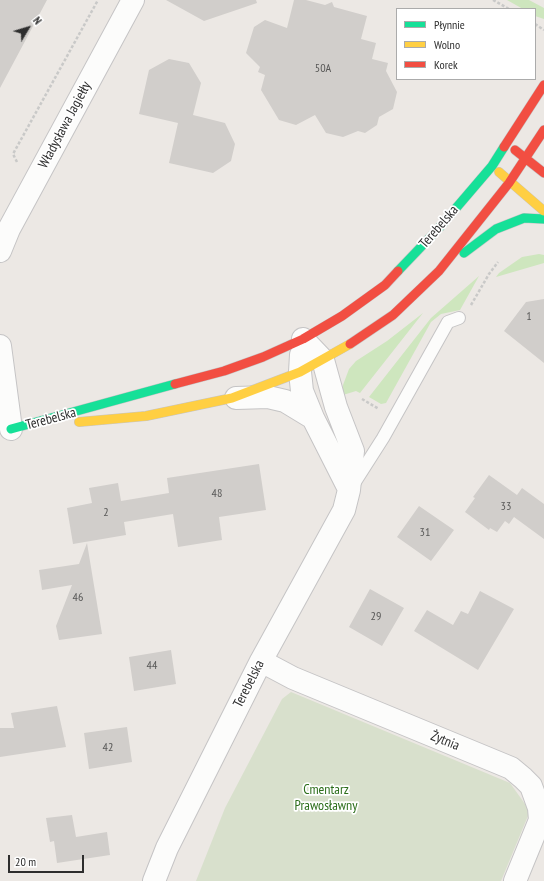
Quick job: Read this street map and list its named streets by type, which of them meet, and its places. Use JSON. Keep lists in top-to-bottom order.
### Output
{
  "streets": {
    "street": ["Władysława Jagiełły", "Terebelska", "Żytnia"]
  },
  "crossings": [
    ["Terebelska", "Żytnia"]
  ],
  "parks": ["Cmentarz Prawosławny"],
  "house_numbers": [
    "50A",
    "1",
    "48",
    "33",
    "2",
    "31",
    "46",
    "29",
    "44",
    "42"
  ],
  "legend": ["Płynnie", "Wolno", "Korek"],
  "scale_bar": "20 m",
  "north": "top right"
}
